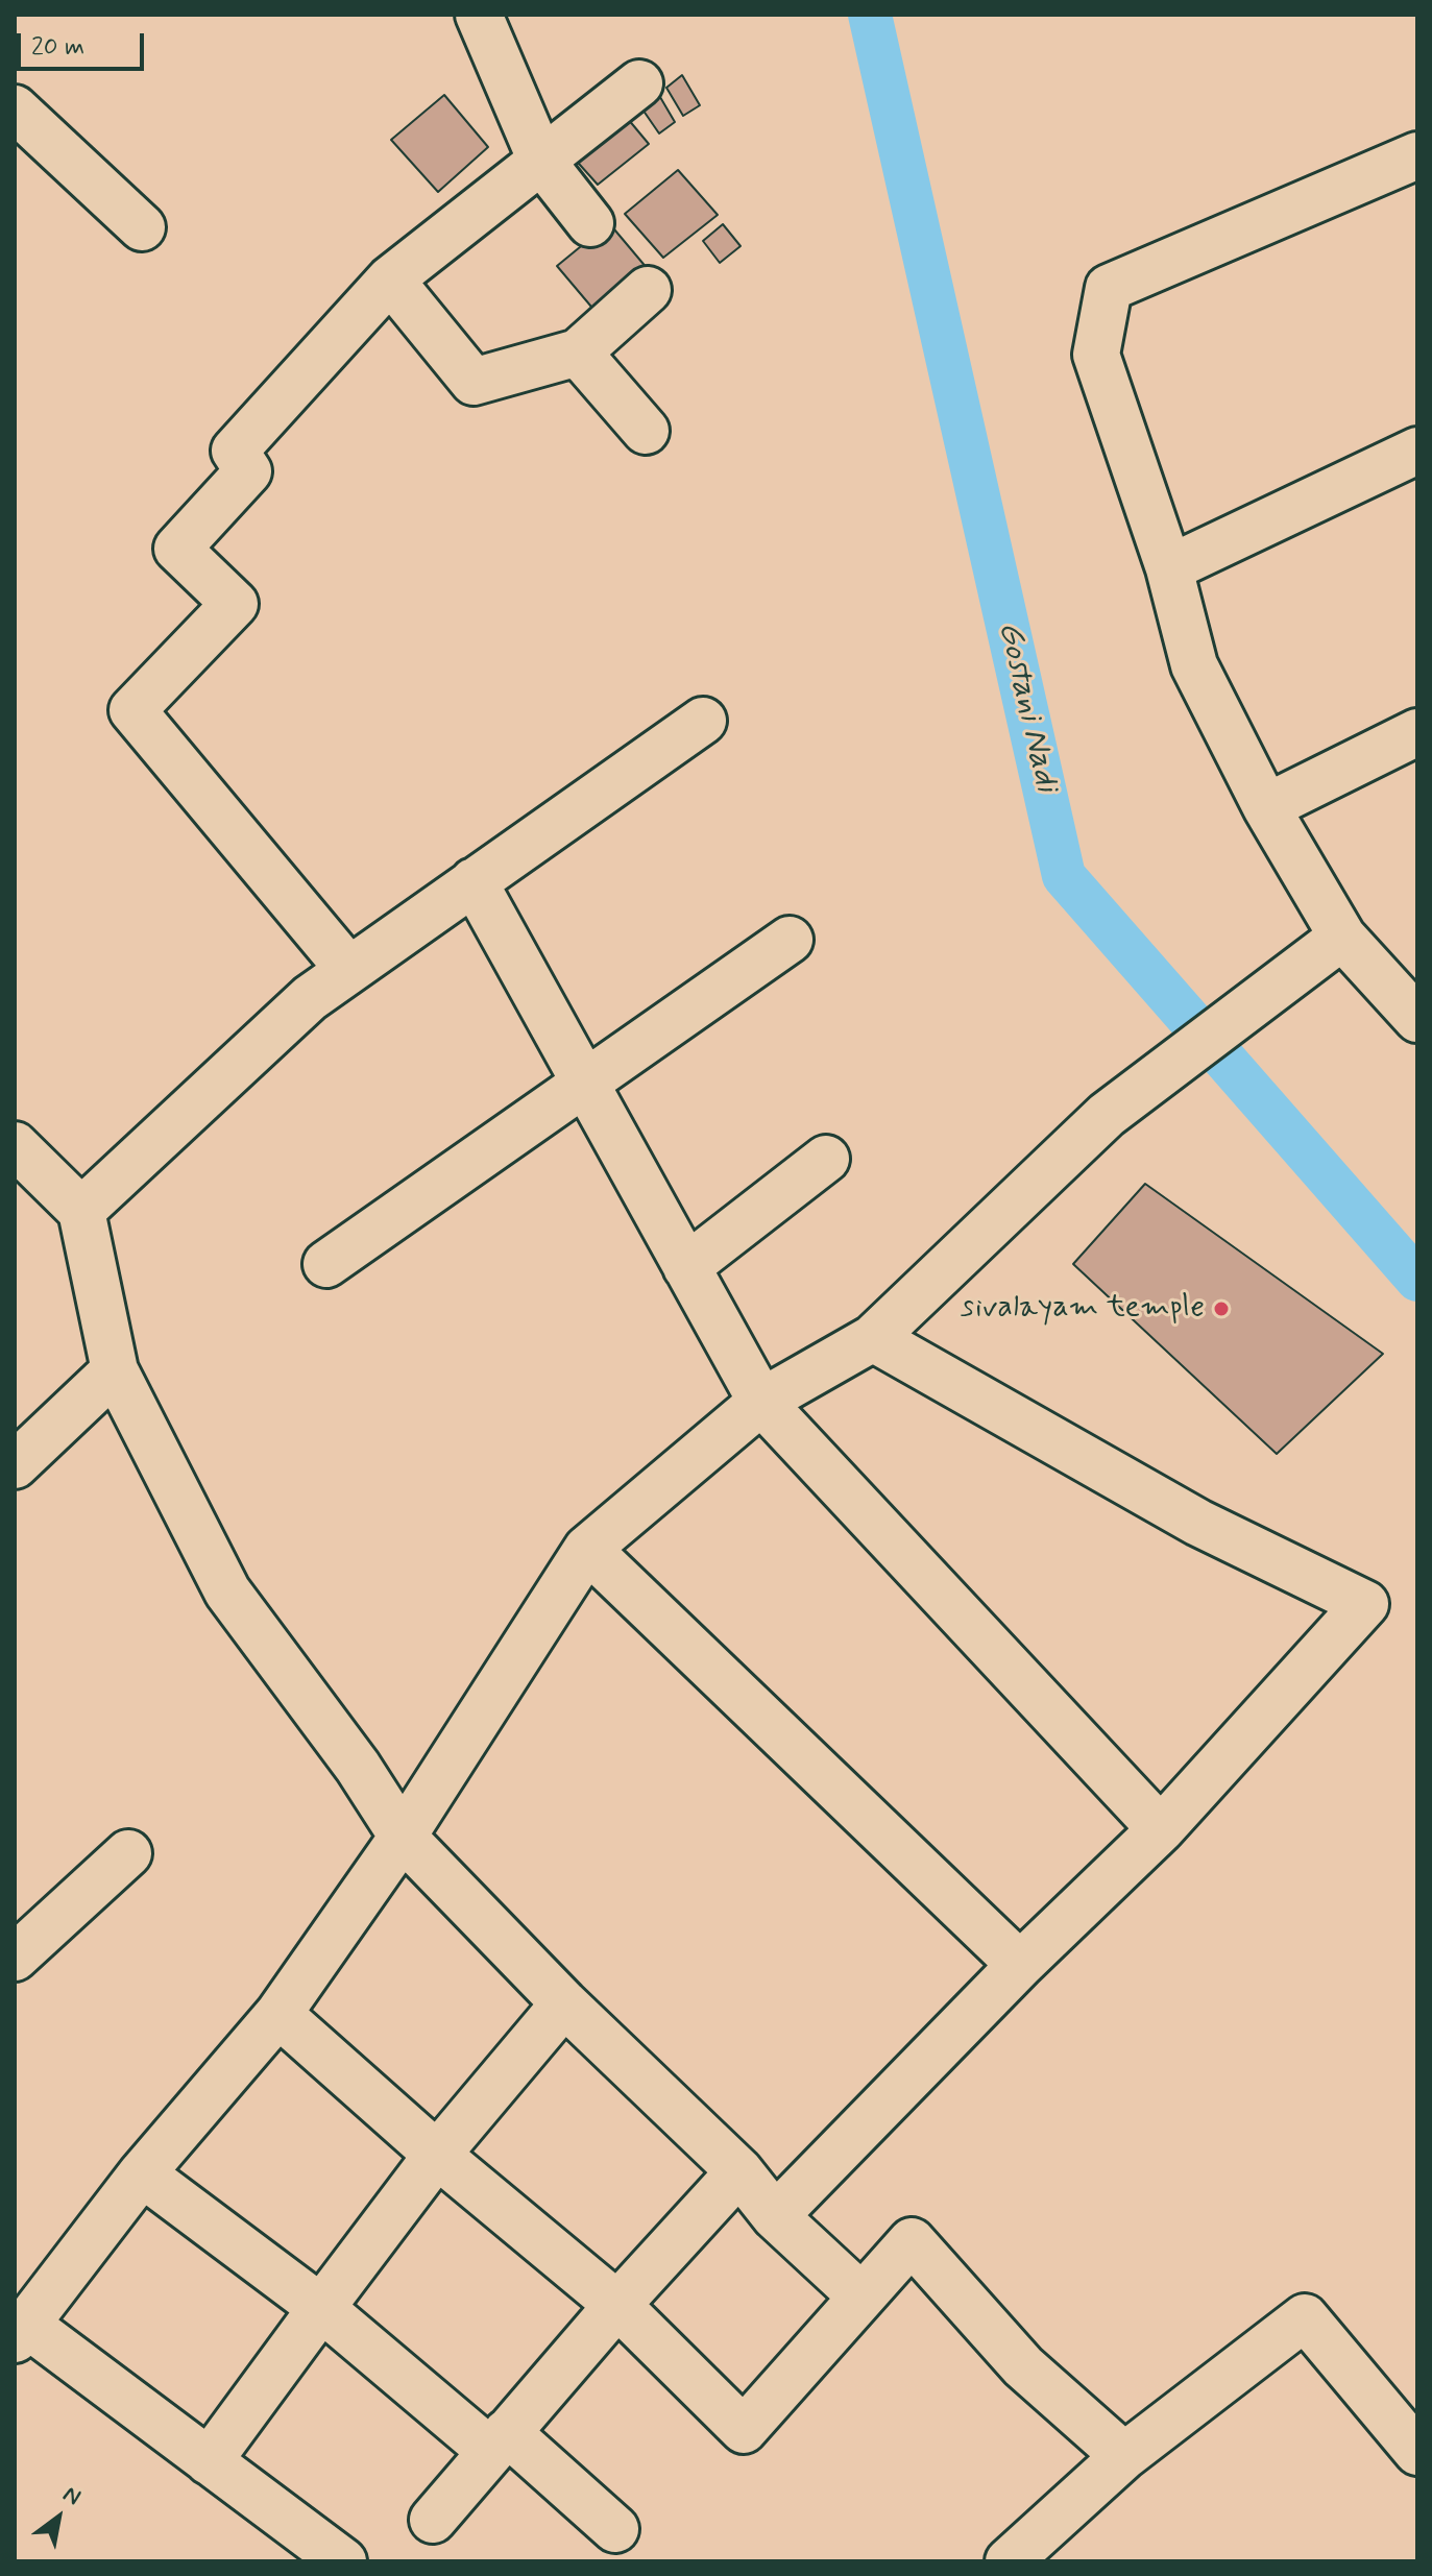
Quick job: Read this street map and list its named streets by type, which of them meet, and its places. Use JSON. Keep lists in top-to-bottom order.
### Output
{
  "water": ["Gostani Nadi"],
  "places": ["sivalayam temple"],
  "scale_bar": "20 m",
  "north": "top right"
}
